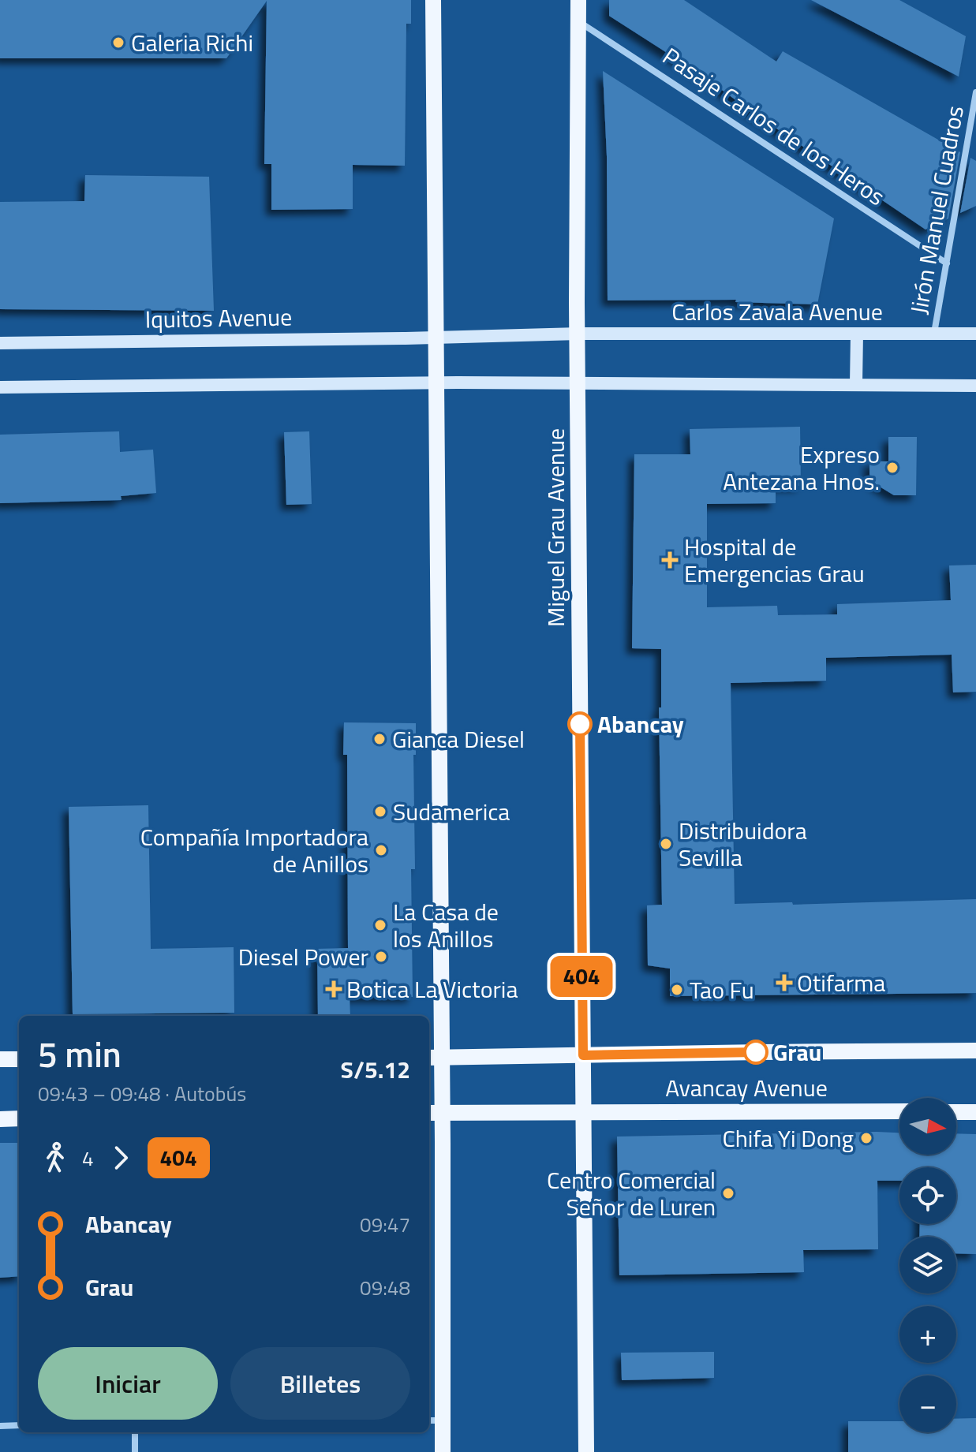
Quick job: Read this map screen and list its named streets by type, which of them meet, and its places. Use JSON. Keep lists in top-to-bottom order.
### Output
{
  "streets": {
    "main road": [
      "Carlos Zavala Avenue",
      "Iquitos Avenue",
      "Miguel Grau Avenue",
      "Avancay Avenue"
    ],
    "street": ["Pasaje Carlos de los Heros", "Jirón Manuel Cuadros"]
  },
  "crossings": [
    ["Pasaje Carlos de los Heros", "Jirón Manuel Cuadros"],
    ["Pasaje Carlos de los Heros", "Miguel Grau Avenue"],
    ["Jirón Manuel Cuadros", "Carlos Zavala Avenue"],
    ["Carlos Zavala Avenue", "Iquitos Avenue"],
    ["Carlos Zavala Avenue", "Miguel Grau Avenue"],
    ["Miguel Grau Avenue", "Avancay Avenue"]
  ],
  "places": {
    "other": [
      "Galeria Richi",
      "Expreso Antezana Hnos.",
      "Abancay",
      "Gianca Diesel",
      "Sudamerica",
      "Distribuidora Sevilla",
      "Compañía Importadora de Anillos",
      "La Casa de los Anillos",
      "Diesel Power",
      "Tao Fu",
      "Grau",
      "Chifa Yi Dong",
      "Centro Comercial Señor de Luren"
    ],
    "health": ["Hospital de Emergencias Grau", "Otifarma", "Botica La Victoria"]
  },
  "lines": ["bus line 404"],
  "north": "right",
  "page": {
    "on_map": "404",
    "heading": ["5 min", "09:43 – 09:48 · Autobús", "S/5.12"],
    "map_buttons": ["+", "−"],
    "legs": ["4", "404"],
    "list": [
      {
        "name": "Abancay",
        "value": "09:47"
      },
      {
        "name": "Grau",
        "value": "09:48"
      }
    ],
    "buttons": ["Iniciar", "Billetes"]
  }
}
